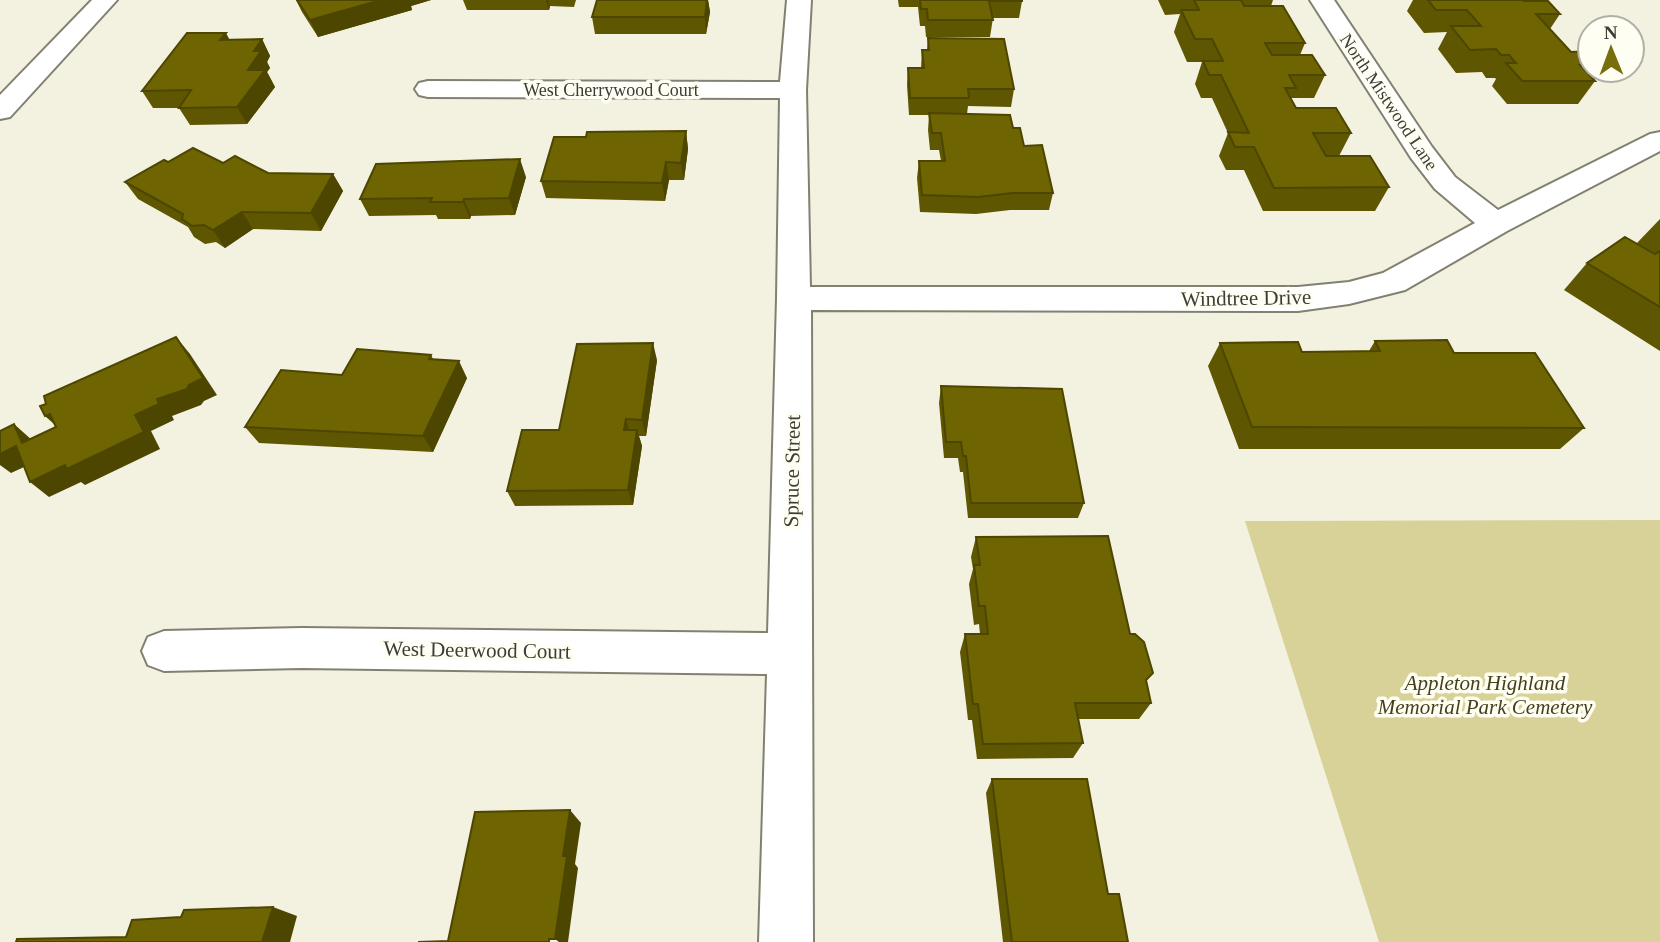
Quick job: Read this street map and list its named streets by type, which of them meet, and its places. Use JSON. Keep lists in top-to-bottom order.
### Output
{
  "streets": {
    "street": [
      "West Cherrywood Court",
      "North Mistwood Lane",
      "Windtree Drive",
      "Spruce Street",
      "West Deerwood Court"
    ]
  },
  "crossings": [
    ["West Cherrywood Court", "Spruce Street"],
    ["North Mistwood Lane", "Windtree Drive"],
    ["Windtree Drive", "Spruce Street"],
    ["Spruce Street", "West Deerwood Court"]
  ],
  "parks": ["Appleton Highland Memorial Park Cemetery"],
  "north": "top"
}
